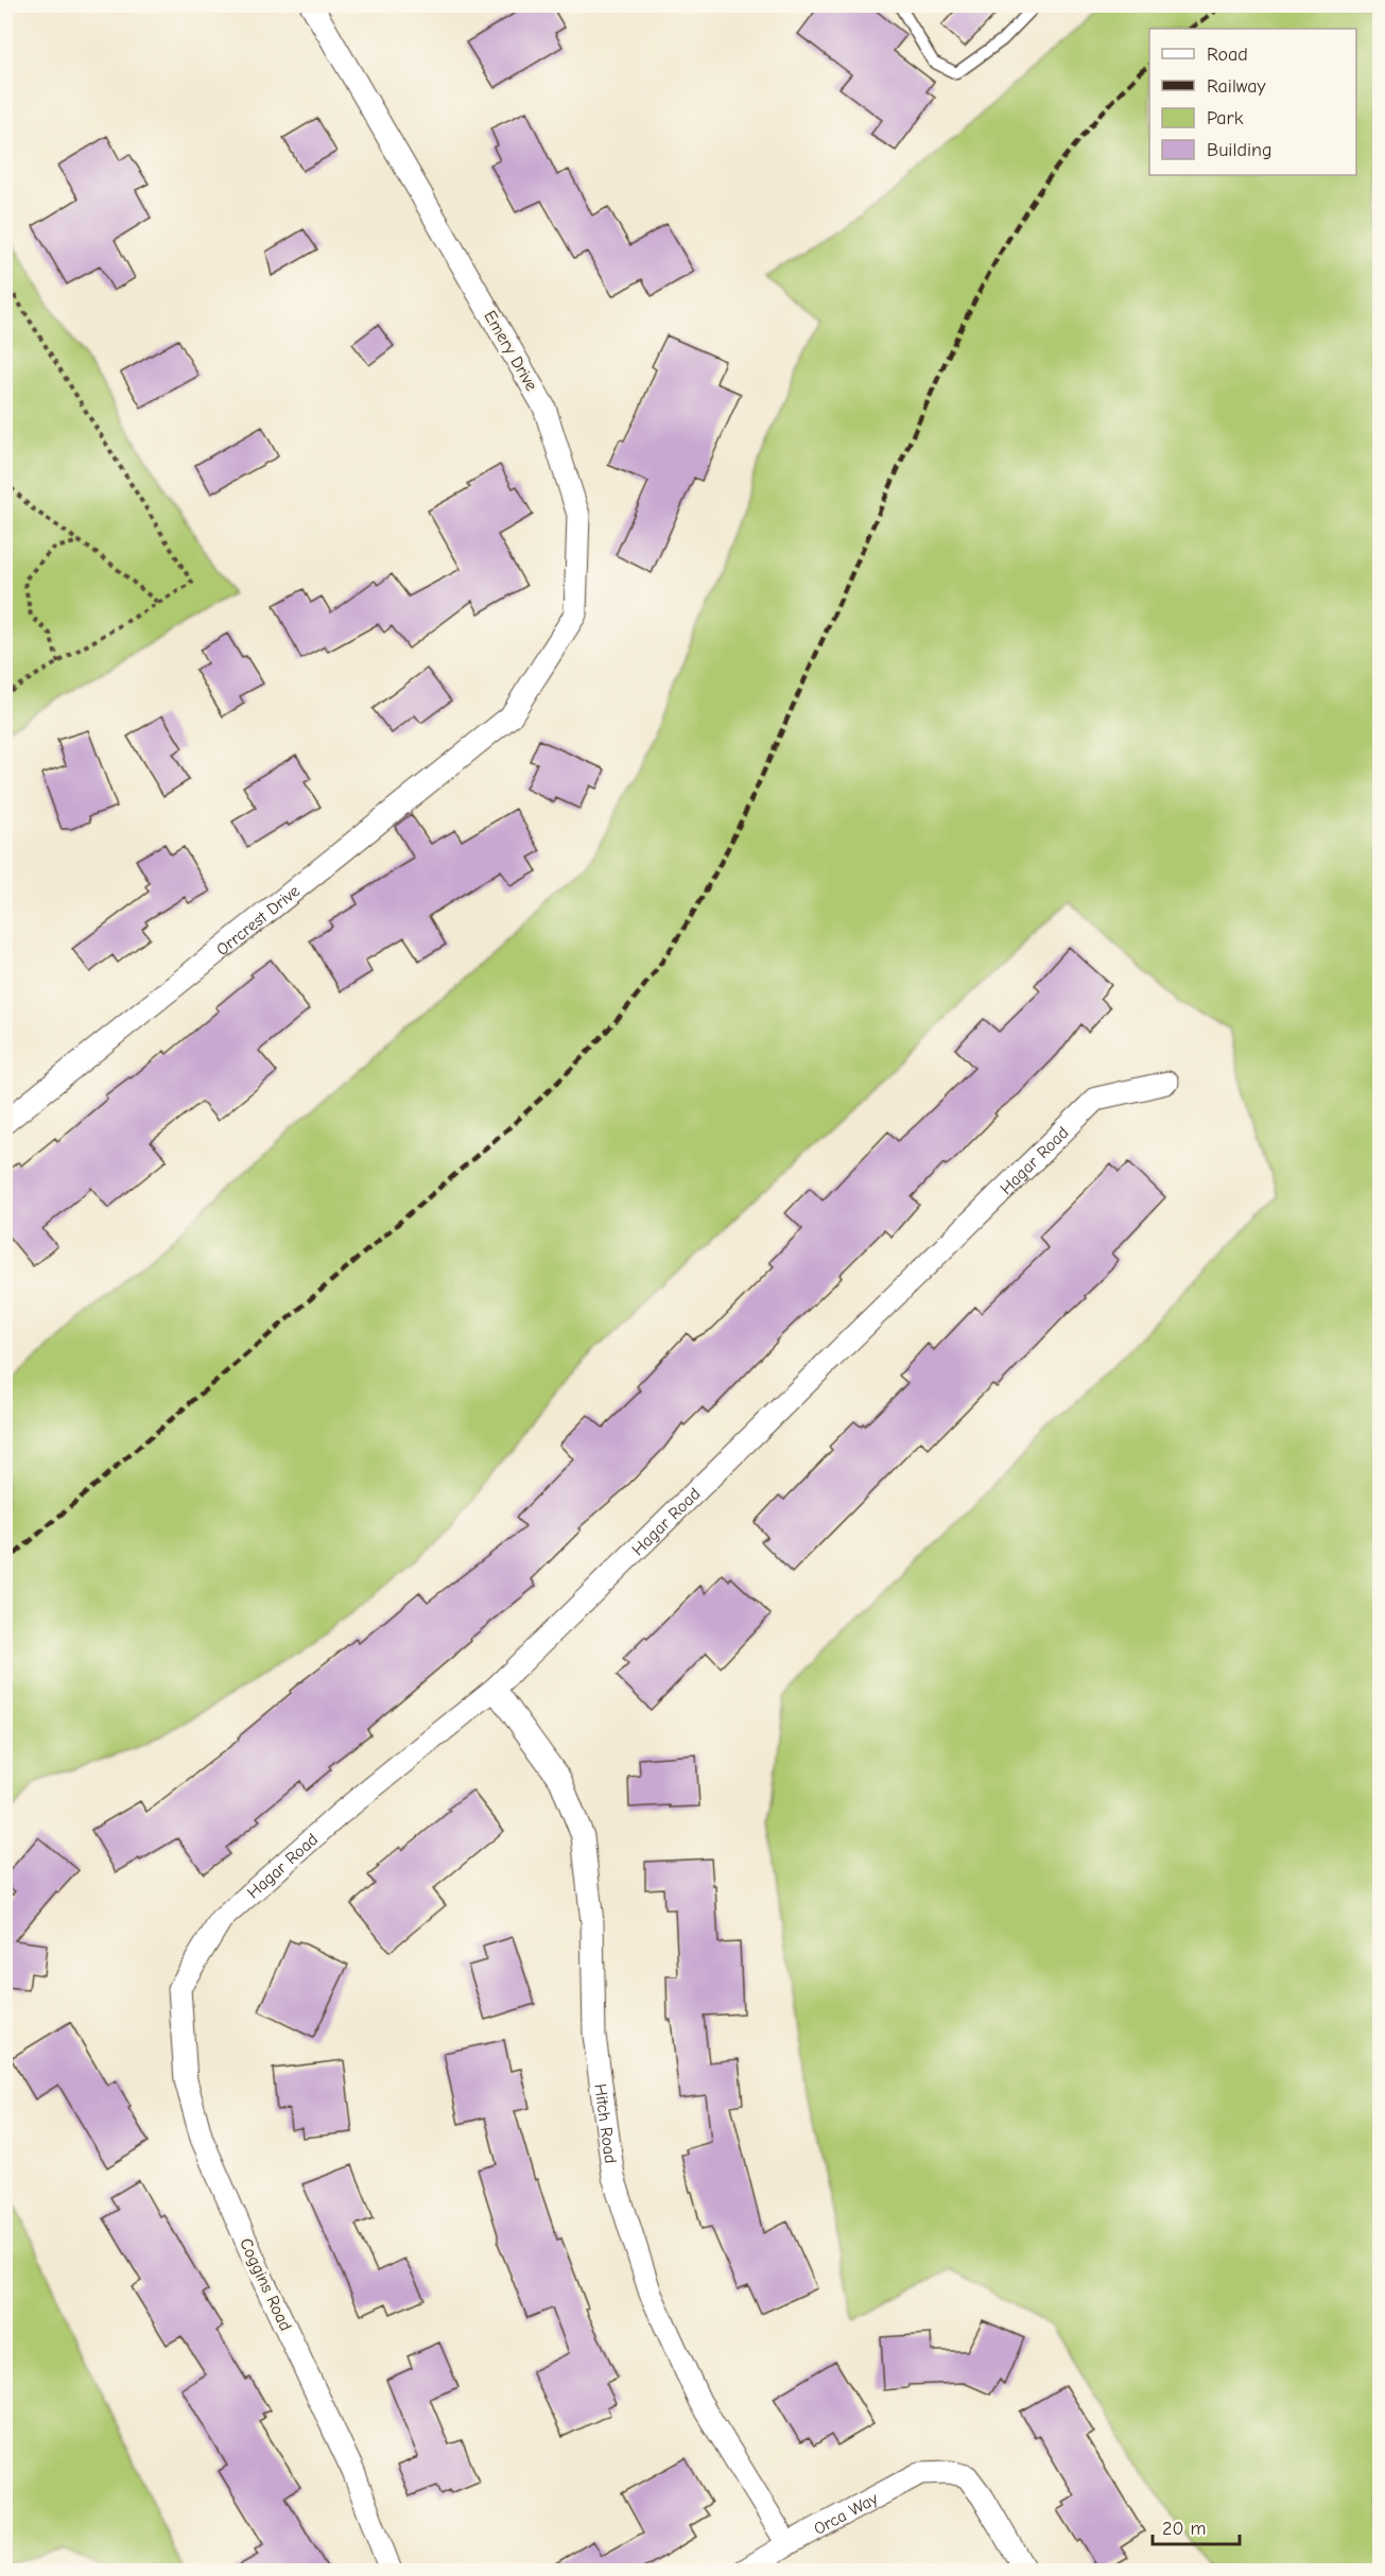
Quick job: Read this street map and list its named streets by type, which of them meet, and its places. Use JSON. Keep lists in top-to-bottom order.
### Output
{
  "streets": {
    "street": [
      "Emery Drive",
      "Orrcrest Drive",
      "Hagar Road",
      "Hitch Road",
      "Coggins Road",
      "Orca Way"
    ]
  },
  "crossings": [
    ["Emery Drive", "Orrcrest Drive"],
    ["Hagar Road", "Hitch Road"],
    ["Hagar Road", "Coggins Road"],
    ["Hitch Road", "Orca Way"]
  ],
  "legend": [
    "Road",
    "Railway",
    "Park",
    "Building"
  ],
  "scale_bar": "20 m"
}
